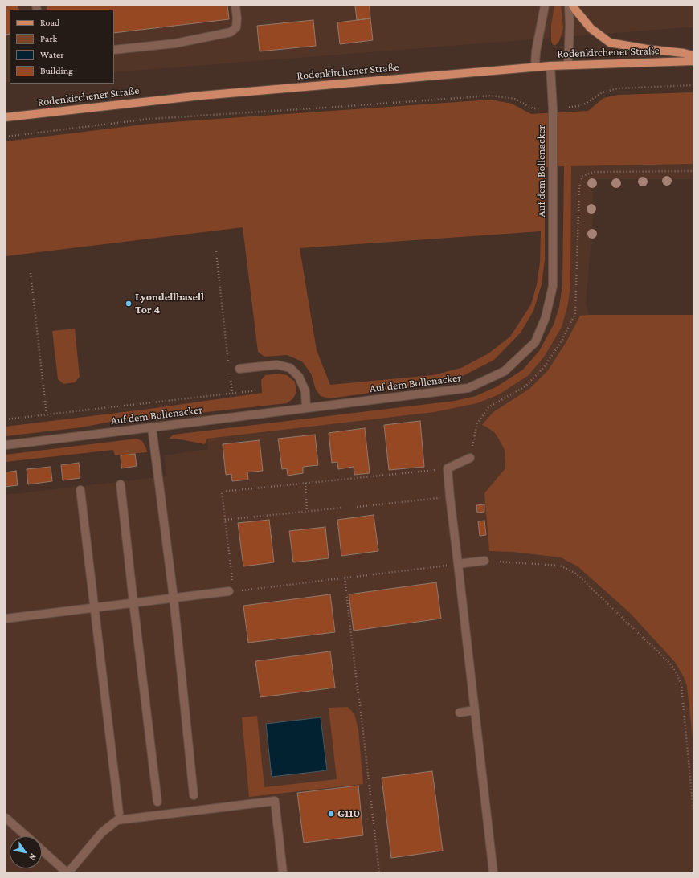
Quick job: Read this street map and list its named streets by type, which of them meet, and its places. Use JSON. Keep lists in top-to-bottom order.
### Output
{
  "streets": {
    "main road": ["Rodenkirchener Straße"],
    "street": ["Auf dem Bollenacker"]
  },
  "crossings": [
    ["Rodenkirchener Straße", "Auf dem Bollenacker"]
  ],
  "places": ["Lyondellbasell Tor 4", "G110"],
  "legend": [
    "Road",
    "Park",
    "Water",
    "Building"
  ],
  "north": "bottom right"
}
